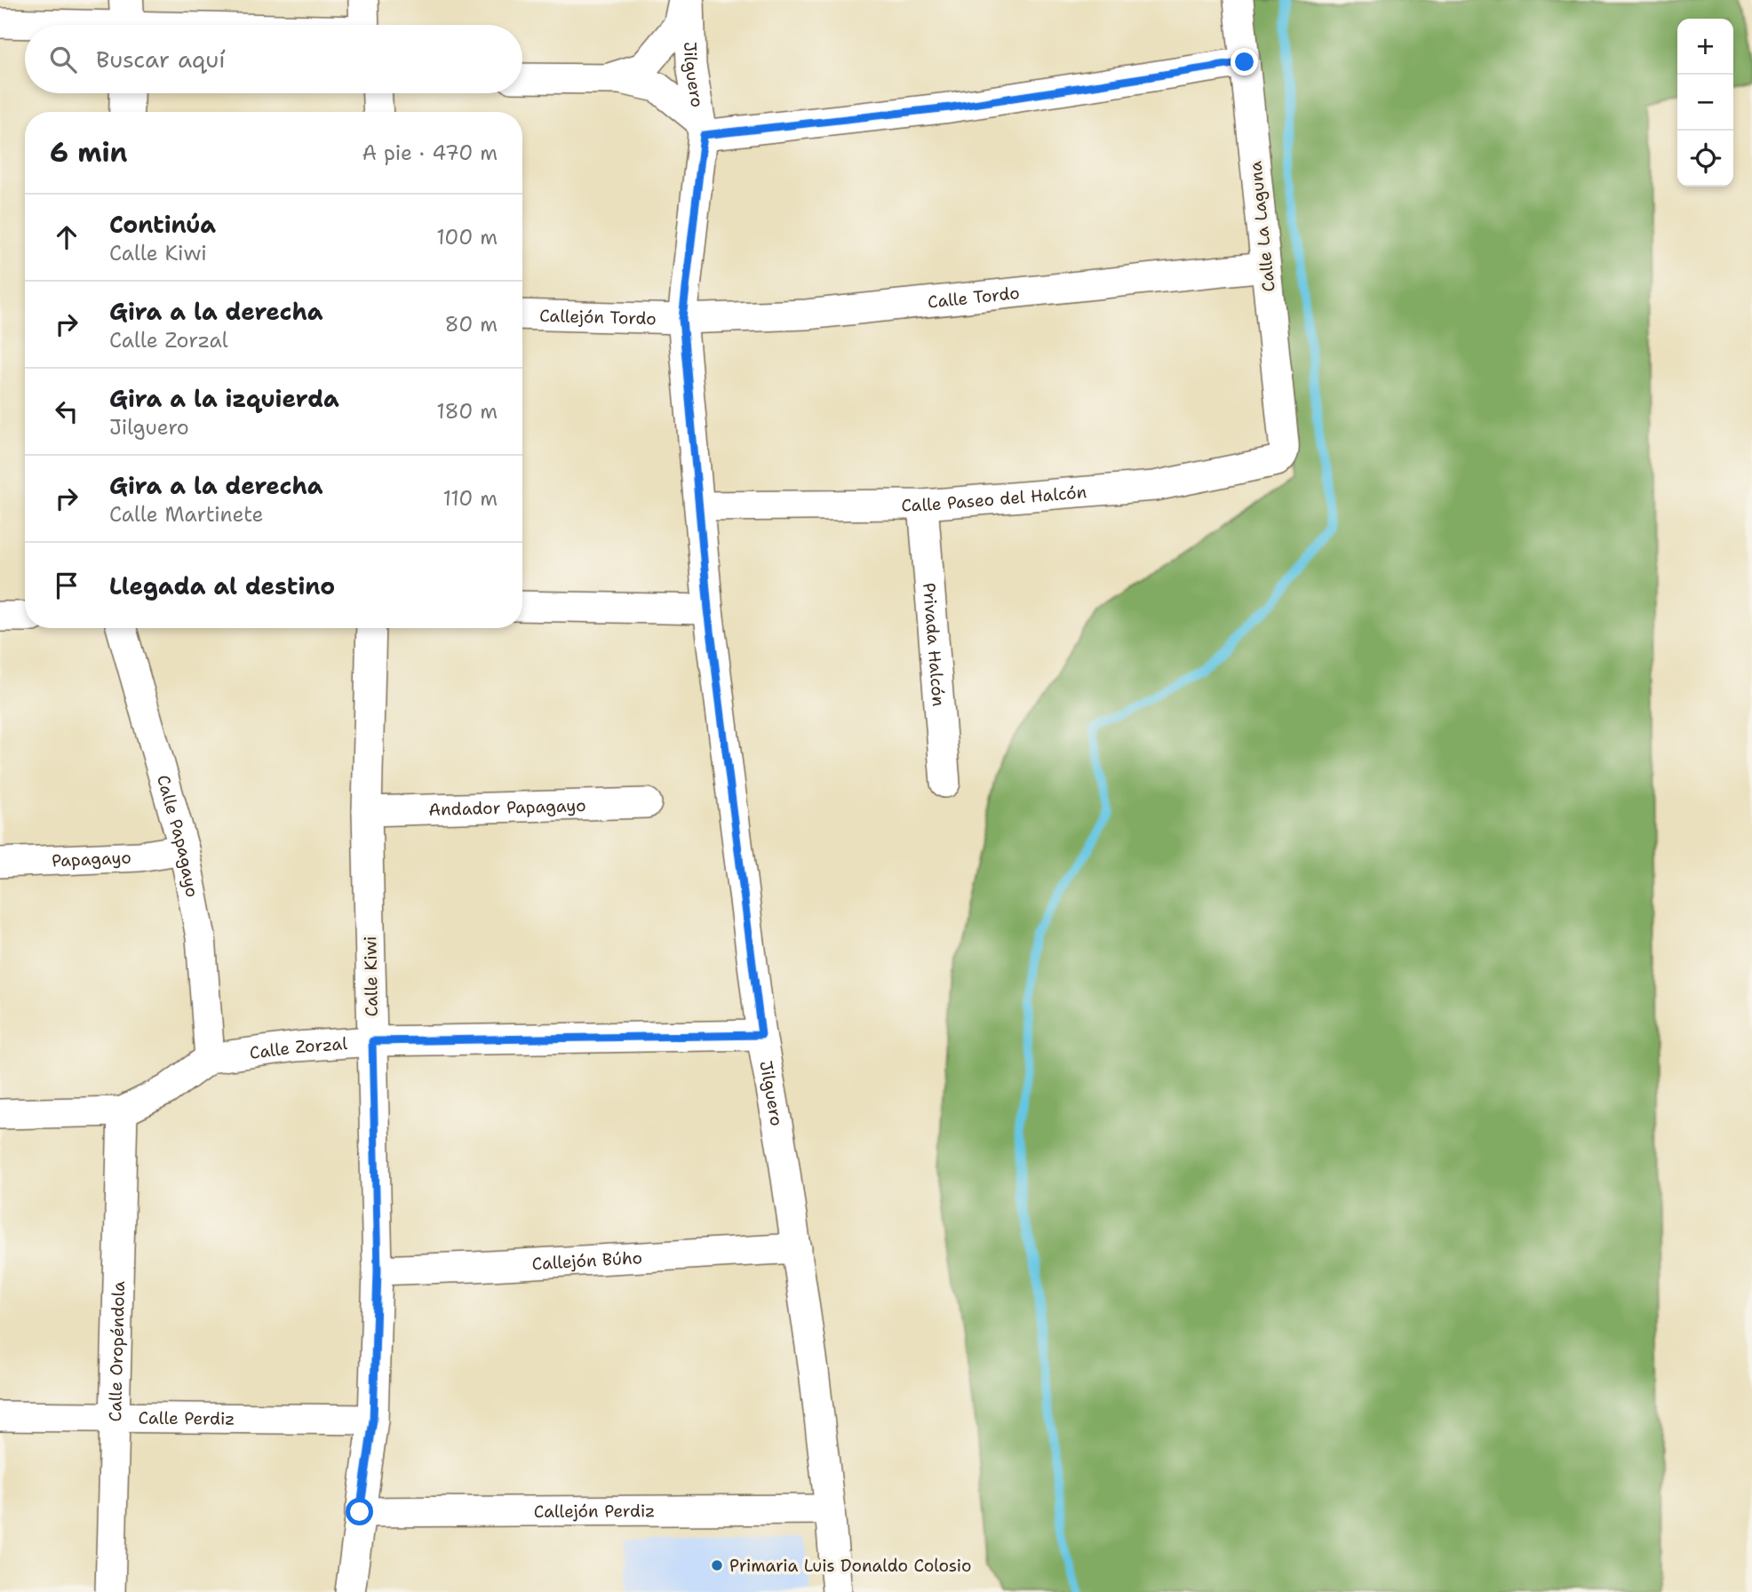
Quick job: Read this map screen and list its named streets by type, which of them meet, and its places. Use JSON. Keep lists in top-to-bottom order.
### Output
{
  "streets": {
    "street": [
      "Jilguero",
      "Calle La Laguna",
      "Calle Tordo",
      "Callejón Tordo",
      "Calle Paseo del Halcón",
      "Privada Halcón",
      "Andador Papagayo",
      "Calle Papagayo",
      "Papagayo",
      "Calle Kiwi",
      "Calle Zorzal",
      "Callejón Búho",
      "Calle Oropéndola",
      "Calle Perdiz",
      "Callejón Perdiz"
    ]
  },
  "crossings": [
    ["Jilguero", "Calle Tordo"],
    ["Jilguero", "Callejón Tordo"],
    ["Jilguero", "Calle Paseo del Halcón"],
    ["Jilguero", "Calle Zorzal"],
    ["Jilguero", "Callejón Búho"],
    ["Jilguero", "Callejón Perdiz"],
    ["Calle La Laguna", "Calle Tordo"],
    ["Calle La Laguna", "Calle Paseo del Halcón"],
    ["Calle Tordo", "Callejón Tordo"],
    ["Calle Paseo del Halcón", "Privada Halcón"],
    ["Andador Papagayo", "Calle Kiwi"],
    ["Calle Papagayo", "Papagayo"],
    ["Calle Papagayo", "Calle Zorzal"],
    ["Calle Kiwi", "Calle Zorzal"],
    ["Calle Kiwi", "Callejón Búho"],
    ["Calle Kiwi", "Calle Perdiz"],
    ["Calle Kiwi", "Callejón Perdiz"],
    ["Calle Zorzal", "Calle Oropéndola"],
    ["Calle Oropéndola", "Calle Perdiz"]
  ],
  "places": ["Primaria Luis Donaldo Colosio"],
  "page": {
    "map_buttons": ["+", "−"],
    "search": "Buscar aquí",
    "heading": ["6 min", "A pie · 470 m"],
    "list": [
      ["Continúa", "Calle Kiwi", "100 m"],
      ["Gira a la derecha", "Calle Zorzal", "80 m"],
      ["Gira a la izquierda", "Jilguero", "180 m"],
      ["Gira a la derecha", "Calle Martinete", "110 m"],
      "Llegada al destino"
    ]
  }
}
